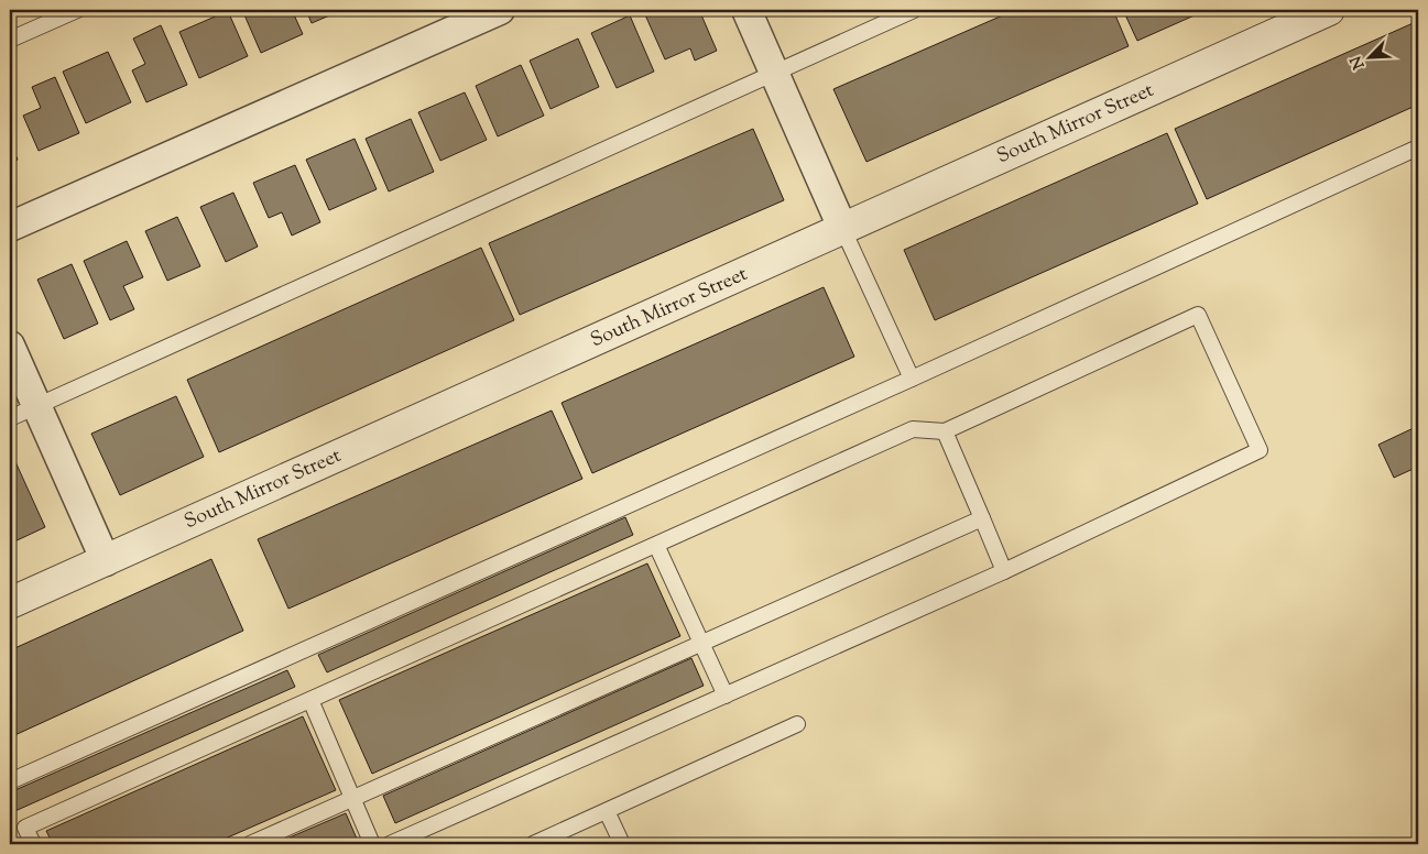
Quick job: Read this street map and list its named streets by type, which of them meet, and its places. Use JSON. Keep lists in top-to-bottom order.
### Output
{
  "streets": {
    "street": ["South Mirror Street"]
  },
  "north": "bottom left"
}
